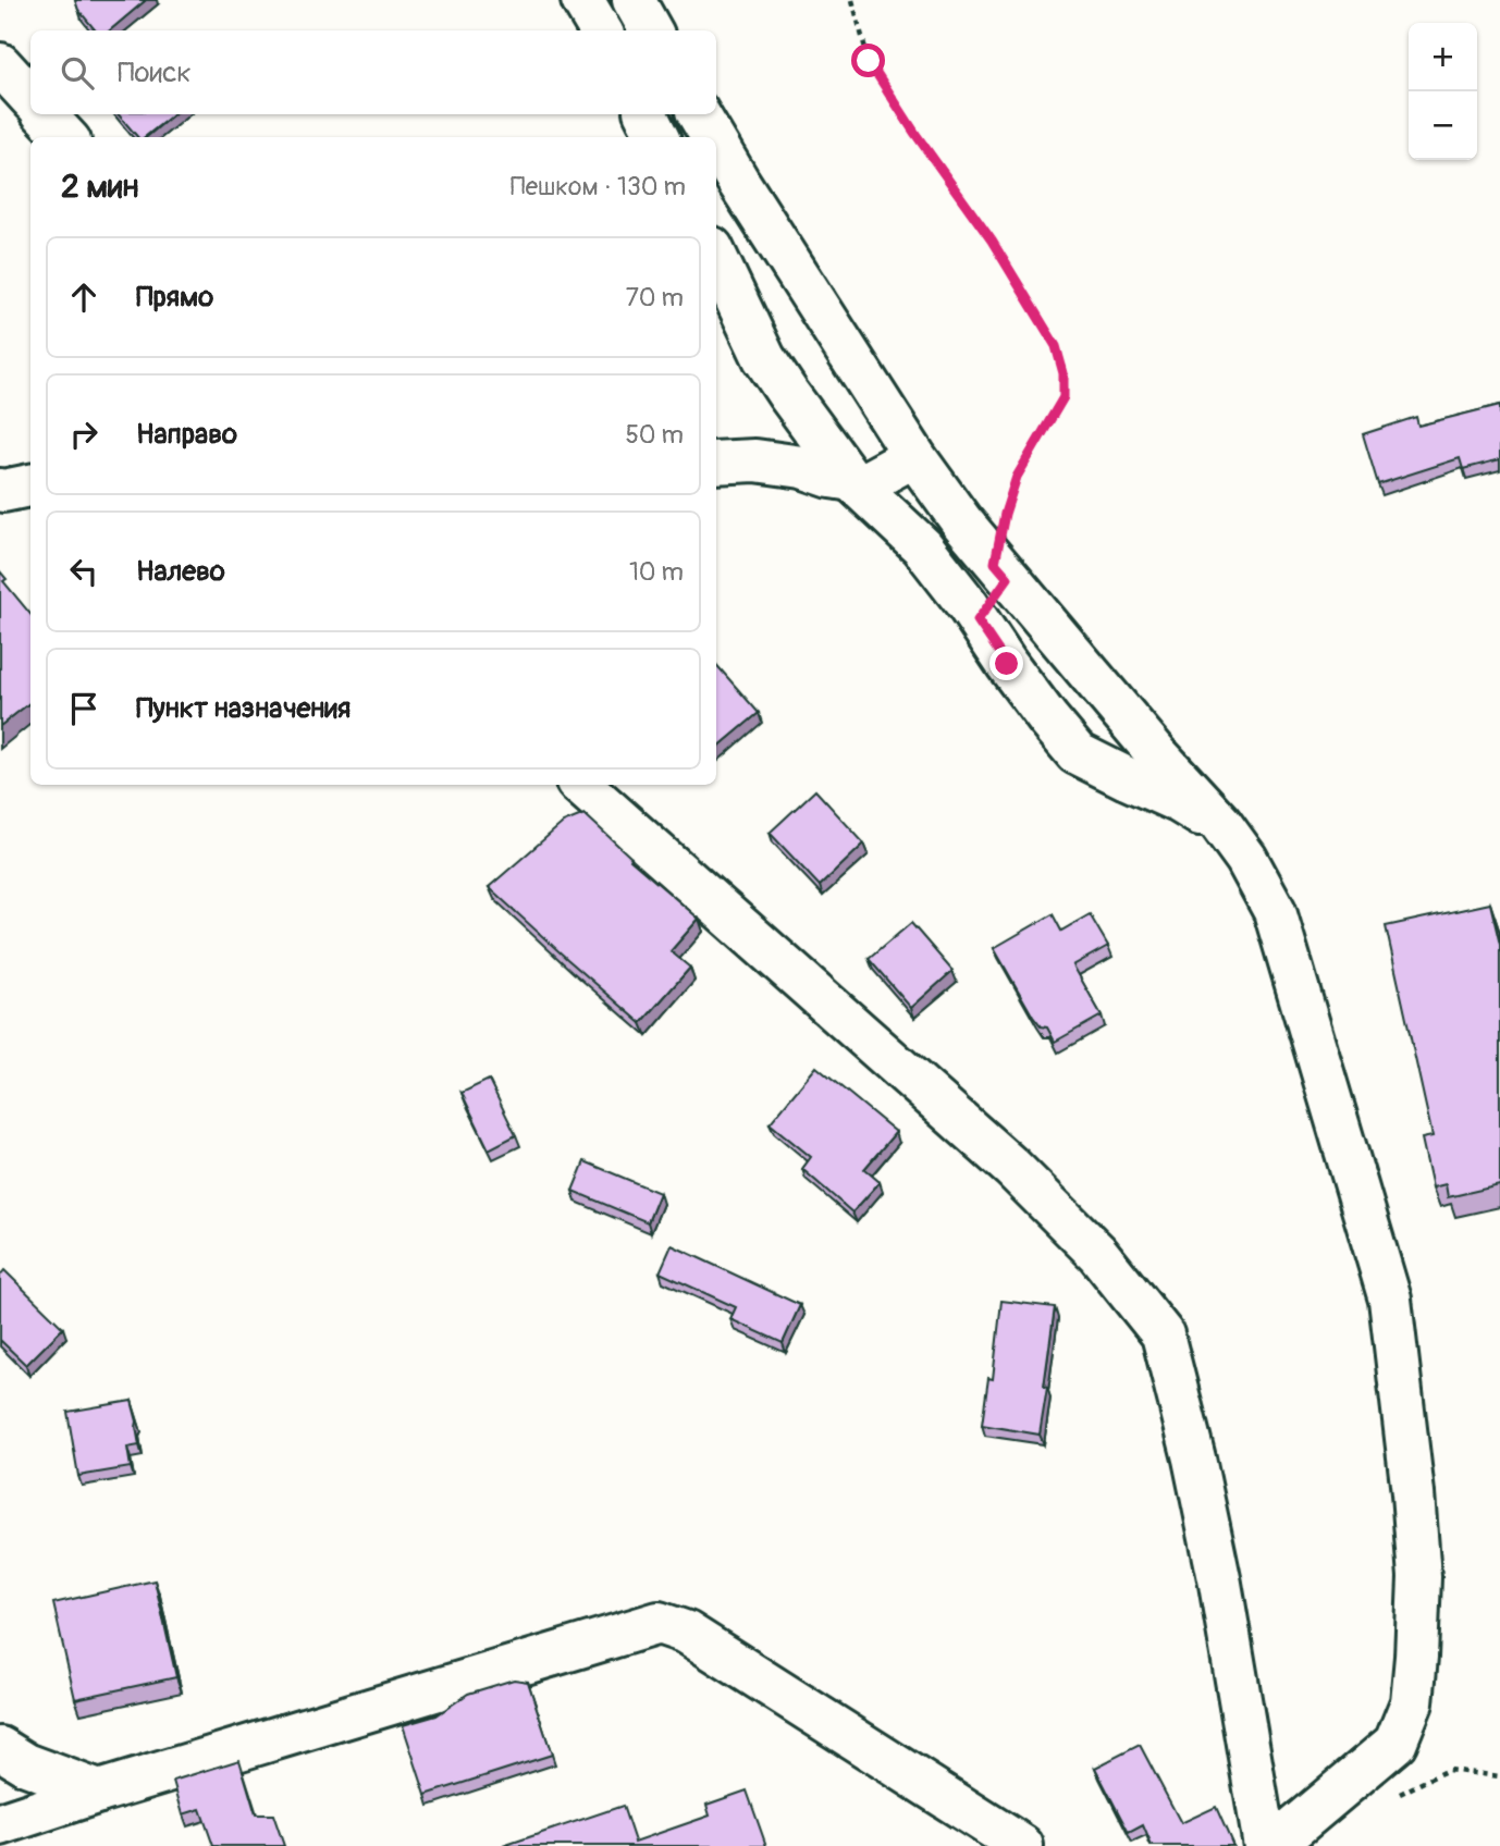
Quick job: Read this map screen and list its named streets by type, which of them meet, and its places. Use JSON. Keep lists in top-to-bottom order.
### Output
{
  "page": {
    "map_buttons": ["+", "−"],
    "search": "Поиск",
    "heading": ["2 мин", "Пешком · 130 m"],
    "list": [
      ["Прямо", "70 m"],
      ["Направо", "50 m"],
      ["Налево", "10 m"],
      "Пункт назначения"
    ]
  }
}
